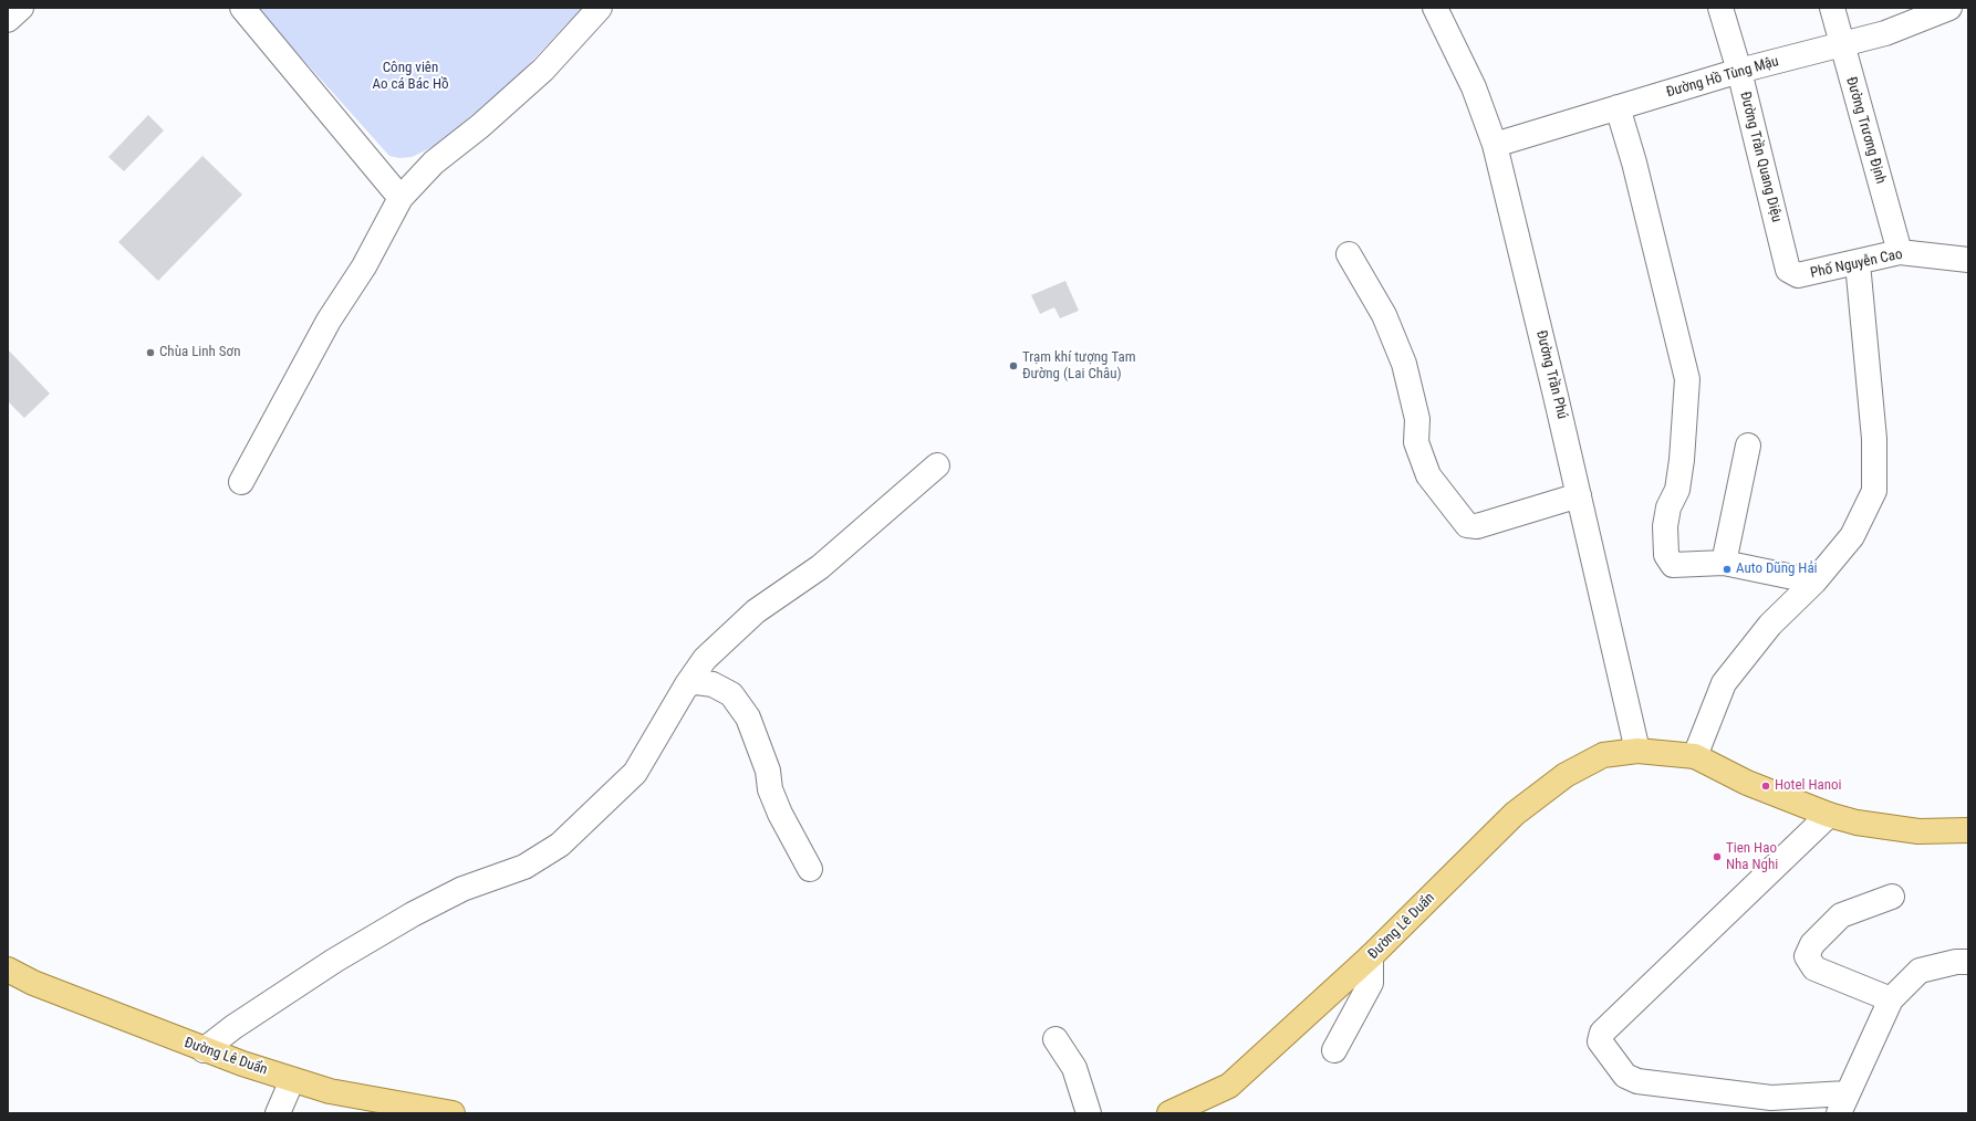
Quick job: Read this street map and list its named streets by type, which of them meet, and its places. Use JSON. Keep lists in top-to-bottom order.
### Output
{
  "streets": {
    "main road": ["Đường Lê Duẩn"],
    "street": [
      "Đường Hồ Tùng Mậu",
      "Đường Trương Định",
      "Đường Trần Quang Diệu",
      "Phố Nguyễn Cao",
      "Đường Trần Phú"
    ]
  },
  "crossings": [
    ["Đường Hồ Tùng Mậu", "Đường Trương Định"],
    ["Đường Hồ Tùng Mậu", "Đường Trần Quang Diệu"],
    ["Đường Hồ Tùng Mậu", "Đường Trần Phú"],
    ["Đường Trương Định", "Phố Nguyễn Cao"],
    ["Đường Trần Quang Diệu", "Phố Nguyễn Cao"],
    ["Đường Trần Phú", "Đường Lê Duẩn"]
  ],
  "parks": ["Công viên Ao cá Bác Hồ"],
  "places": [
    "Chùa Linh Sơn",
    "Trạm khí tượng Tam Đường (Lai Châu)",
    "Auto Dũng Hải",
    "Hotel Hanoi",
    "Tien Hao Nha Nghi"
  ]
}
